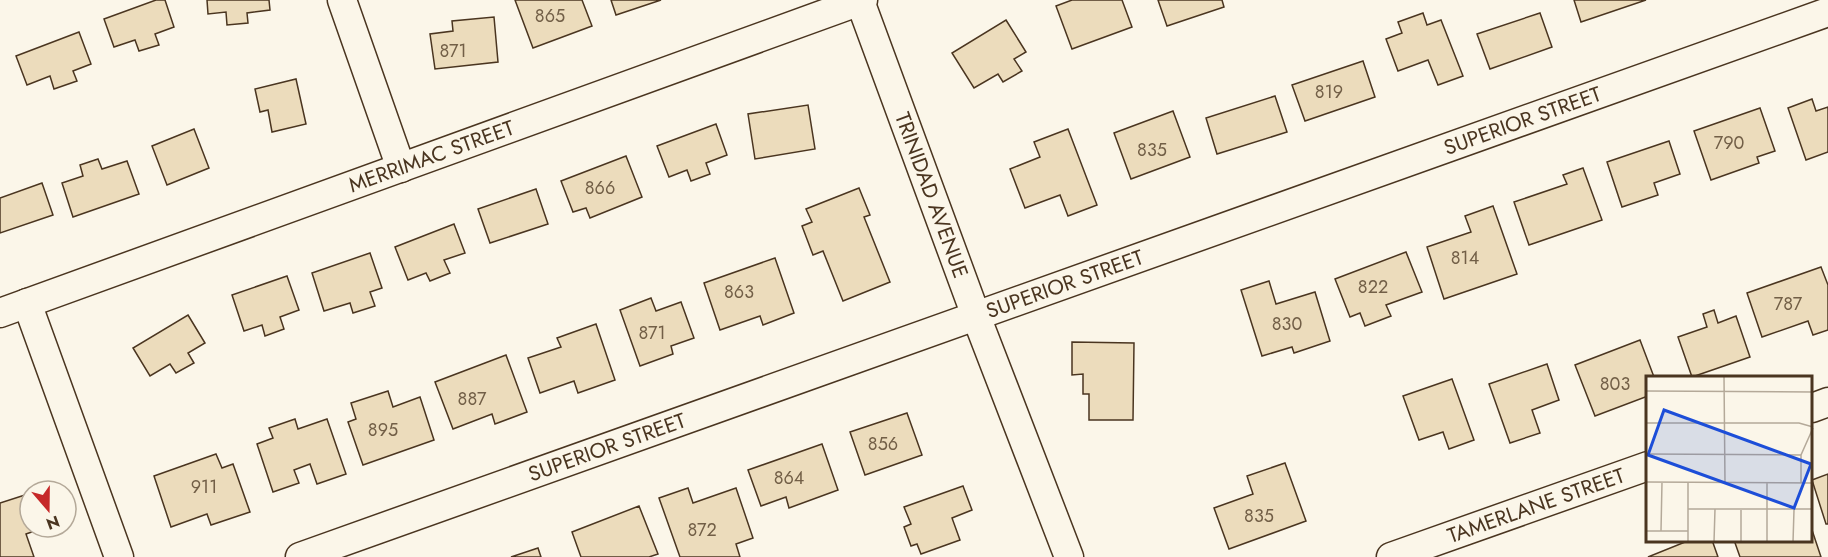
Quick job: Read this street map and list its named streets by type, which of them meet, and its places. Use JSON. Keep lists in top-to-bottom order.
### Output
{
  "streets": {
    "street": [
      "SUPERIOR STREET",
      "MERRIMAC STREET",
      "TRINIDAD AVENUE",
      "TAMERLANE STREET"
    ]
  },
  "crossings": [
    ["SUPERIOR STREET", "TRINIDAD AVENUE"],
    ["MERRIMAC STREET", "TRINIDAD AVENUE"]
  ],
  "house_numbers": [
    "865",
    "871",
    "819",
    "790",
    "835",
    "866",
    "814",
    "822",
    "863",
    "787",
    "830",
    "871",
    "803",
    "887",
    "895",
    "856",
    "864",
    "911",
    "835",
    "872"
  ],
  "north": "bottom"
}
